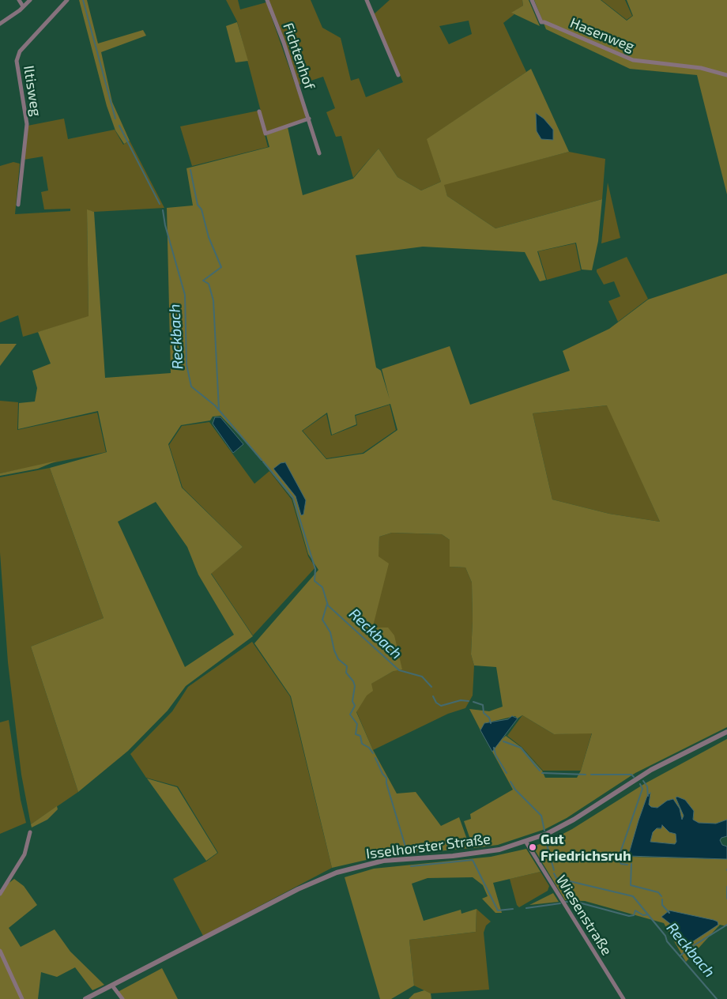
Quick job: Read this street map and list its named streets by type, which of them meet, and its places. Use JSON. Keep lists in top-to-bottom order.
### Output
{
  "streets": {
    "street": [
      "Hasenweg",
      "Fichtenhof",
      "Iltisweg",
      "Isselhorster Straße",
      "Wiesenstraße"
    ]
  },
  "crossings": [
    ["Isselhorster Straße", "Wiesenstraße"]
  ],
  "water": ["Reckbach"],
  "places": ["Gut Friedrichsruh"]
}
